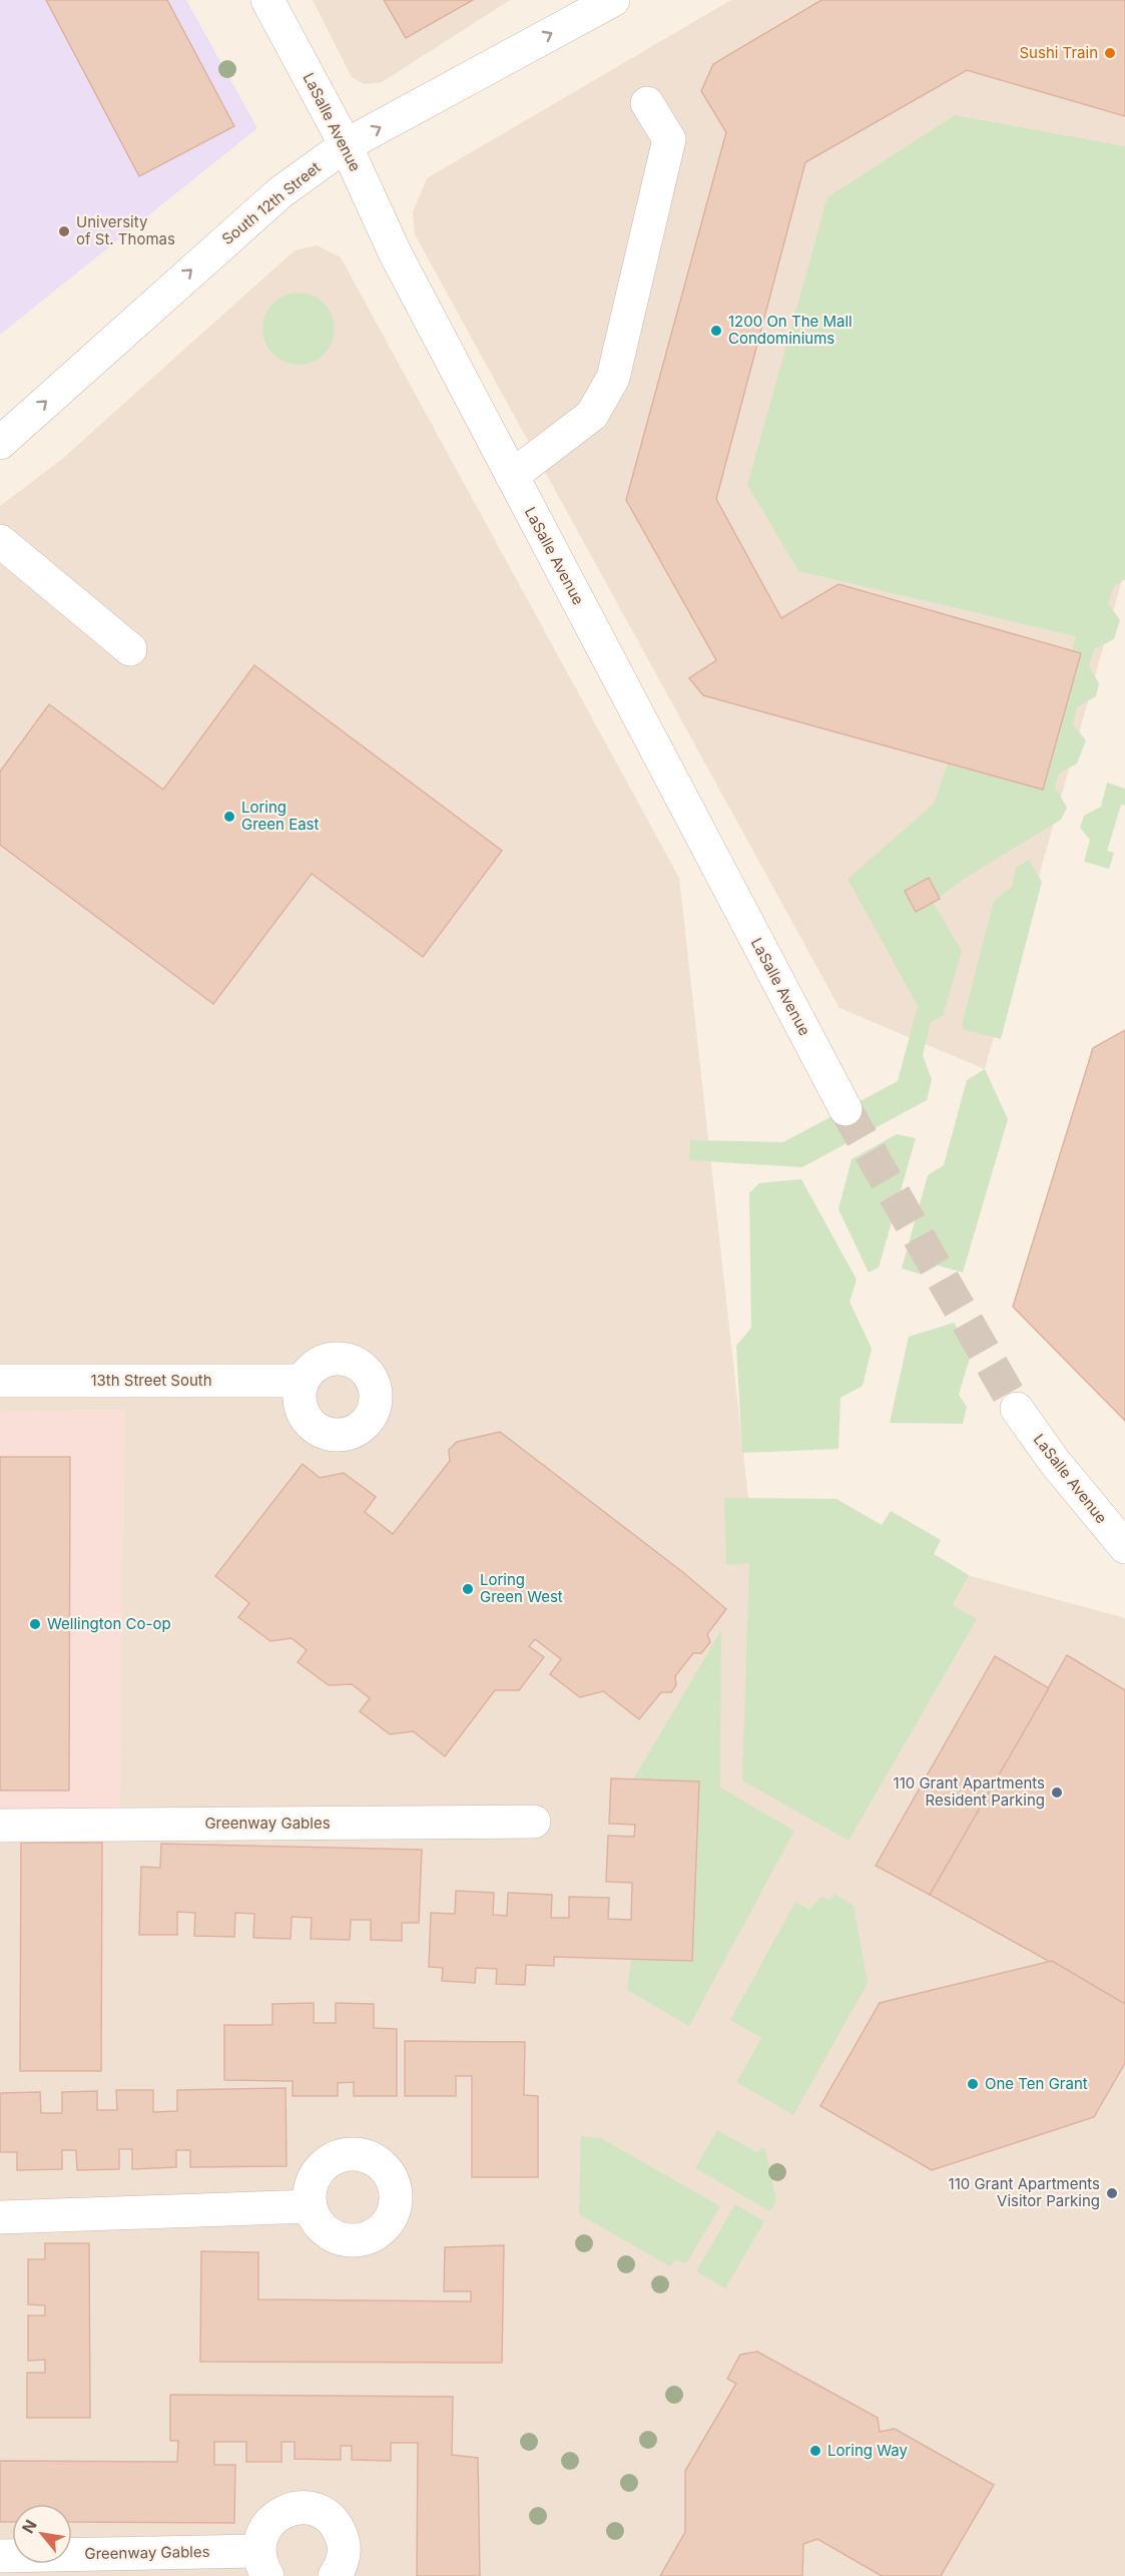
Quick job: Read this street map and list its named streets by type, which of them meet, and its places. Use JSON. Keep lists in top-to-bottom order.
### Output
{
  "streets": {
    "street": [
      "LaSalle Avenue",
      "South 12th Street",
      "13th Street South",
      "Greenway Gables"
    ]
  },
  "crossings": [
    ["LaSalle Avenue", "South 12th Street"]
  ],
  "one_way": ["South 12th Street"],
  "places": [
    "Sushi Train",
    "University of St. Thomas",
    "1200 On The Mall Condominiums",
    "Loring Green East",
    "Loring Green West",
    "Wellington Co-op",
    "110 Grant Apartments Resident Parking",
    "One Ten Grant",
    "110 Grant Apartments Visitor Parking",
    "Loring Way"
  ],
  "north": "top left"
}
